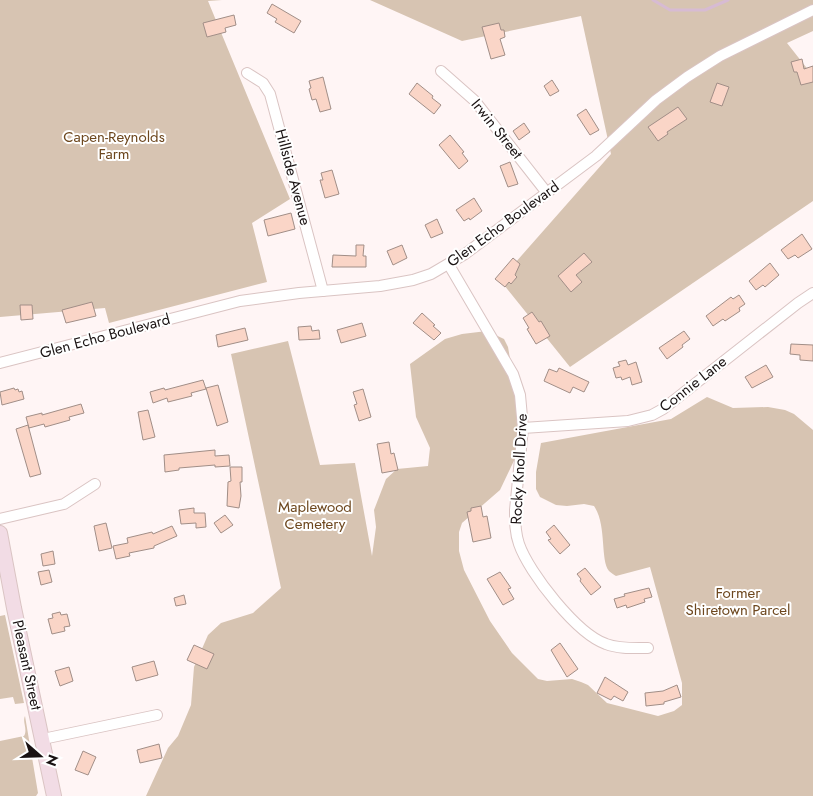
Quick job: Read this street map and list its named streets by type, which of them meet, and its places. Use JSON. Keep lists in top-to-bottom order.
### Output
{
  "streets": {
    "main road": ["Pleasant Street"],
    "street": [
      "Irwin Street",
      "Hillside Avenue",
      "Glen Echo Boulevard",
      "Connie Lane",
      "Rocky Knoll Drive"
    ]
  },
  "crossings": [
    ["Irwin Street", "Glen Echo Boulevard"],
    ["Hillside Avenue", "Glen Echo Boulevard"],
    ["Glen Echo Boulevard", "Rocky Knoll Drive"],
    ["Connie Lane", "Rocky Knoll Drive"]
  ],
  "parks": ["Capen-Reynolds Farm", "Maplewood Cemetery", "Former Shiretown Parcel"],
  "north": "right"
}
